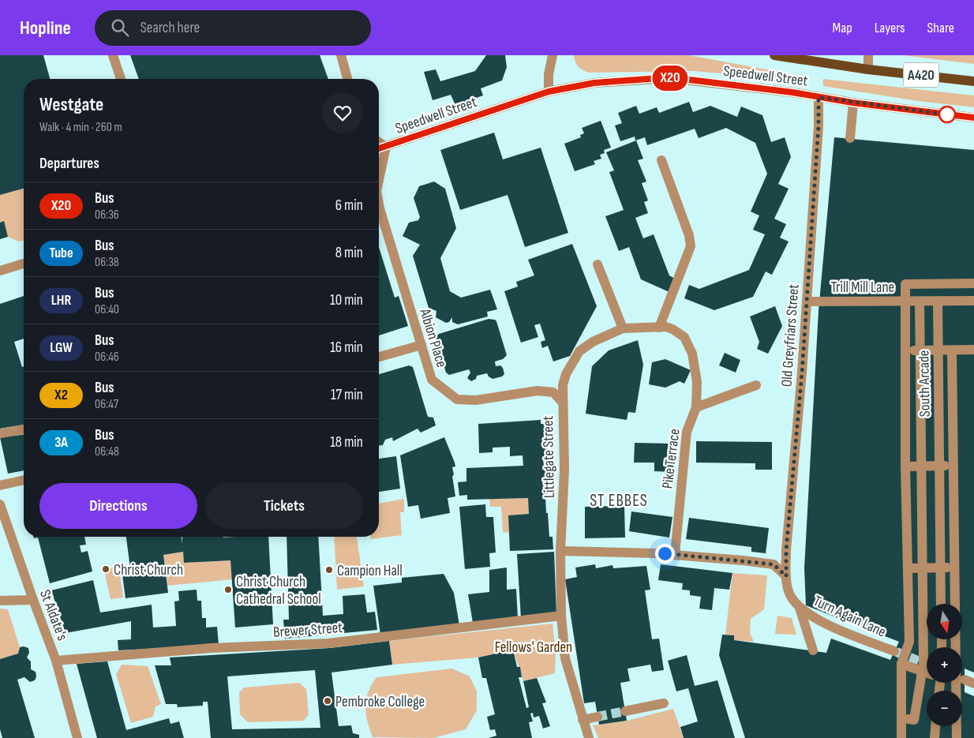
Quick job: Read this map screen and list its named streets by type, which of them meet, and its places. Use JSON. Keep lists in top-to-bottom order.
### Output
{
  "streets": {
    "main road": ["A420"],
    "street": [
      "Speedwell Street",
      "Trill Mill Lane",
      "Old Greyfriars Street",
      "Albion Place",
      "South Arcade",
      "Littlegate Street",
      "Pike Terrace",
      "St Aldate's",
      "Turn Again Lane",
      "Brewer Street"
    ]
  },
  "crossings": [
    ["Speedwell Street", "Old Greyfriars Street"],
    ["Speedwell Street", "Albion Place"],
    ["Trill Mill Lane", "Old Greyfriars Street"],
    ["Trill Mill Lane", "South Arcade"],
    ["Old Greyfriars Street", "Turn Again Lane"],
    ["Albion Place", "Littlegate Street"],
    ["Littlegate Street", "Brewer Street"],
    ["St Aldate's", "Brewer Street"]
  ],
  "districts": ["ST EBBES"],
  "parks": ["Fellows' Garden"],
  "places": [
    "Christ Church",
    "Campion Hall",
    "Christ Church Cathedral School",
    "Pembroke College"
  ],
  "lines": ["bus line X20"],
  "north": "bottom",
  "page": {
    "header": "Hopline",
    "search": "Search here",
    "nav": ["Map", "Layers", "Share"],
    "on_map": "X20",
    "heading": [
      ["Westgate", "Walk · 4 min · 260 m"],
      "Departures"
    ],
    "list": [
      {
        "mark": "X20",
        "name": "Bus",
        "note": "06:36",
        "value": "6 min"
      },
      {
        "mark": "Tube",
        "name": "Bus",
        "note": "06:38",
        "value": "8 min"
      },
      {
        "mark": "LHR",
        "name": "Bus",
        "note": "06:40",
        "value": "10 min"
      },
      {
        "mark": "LGW",
        "name": "Bus",
        "note": "06:46",
        "value": "16 min"
      },
      {
        "mark": "X2",
        "name": "Bus",
        "note": "06:47",
        "value": "17 min"
      },
      {
        "mark": "3A",
        "name": "Bus",
        "note": "06:48",
        "value": "18 min"
      }
    ],
    "buttons": ["Directions", "Tickets"],
    "map_buttons": ["+", "−"]
  }
}
